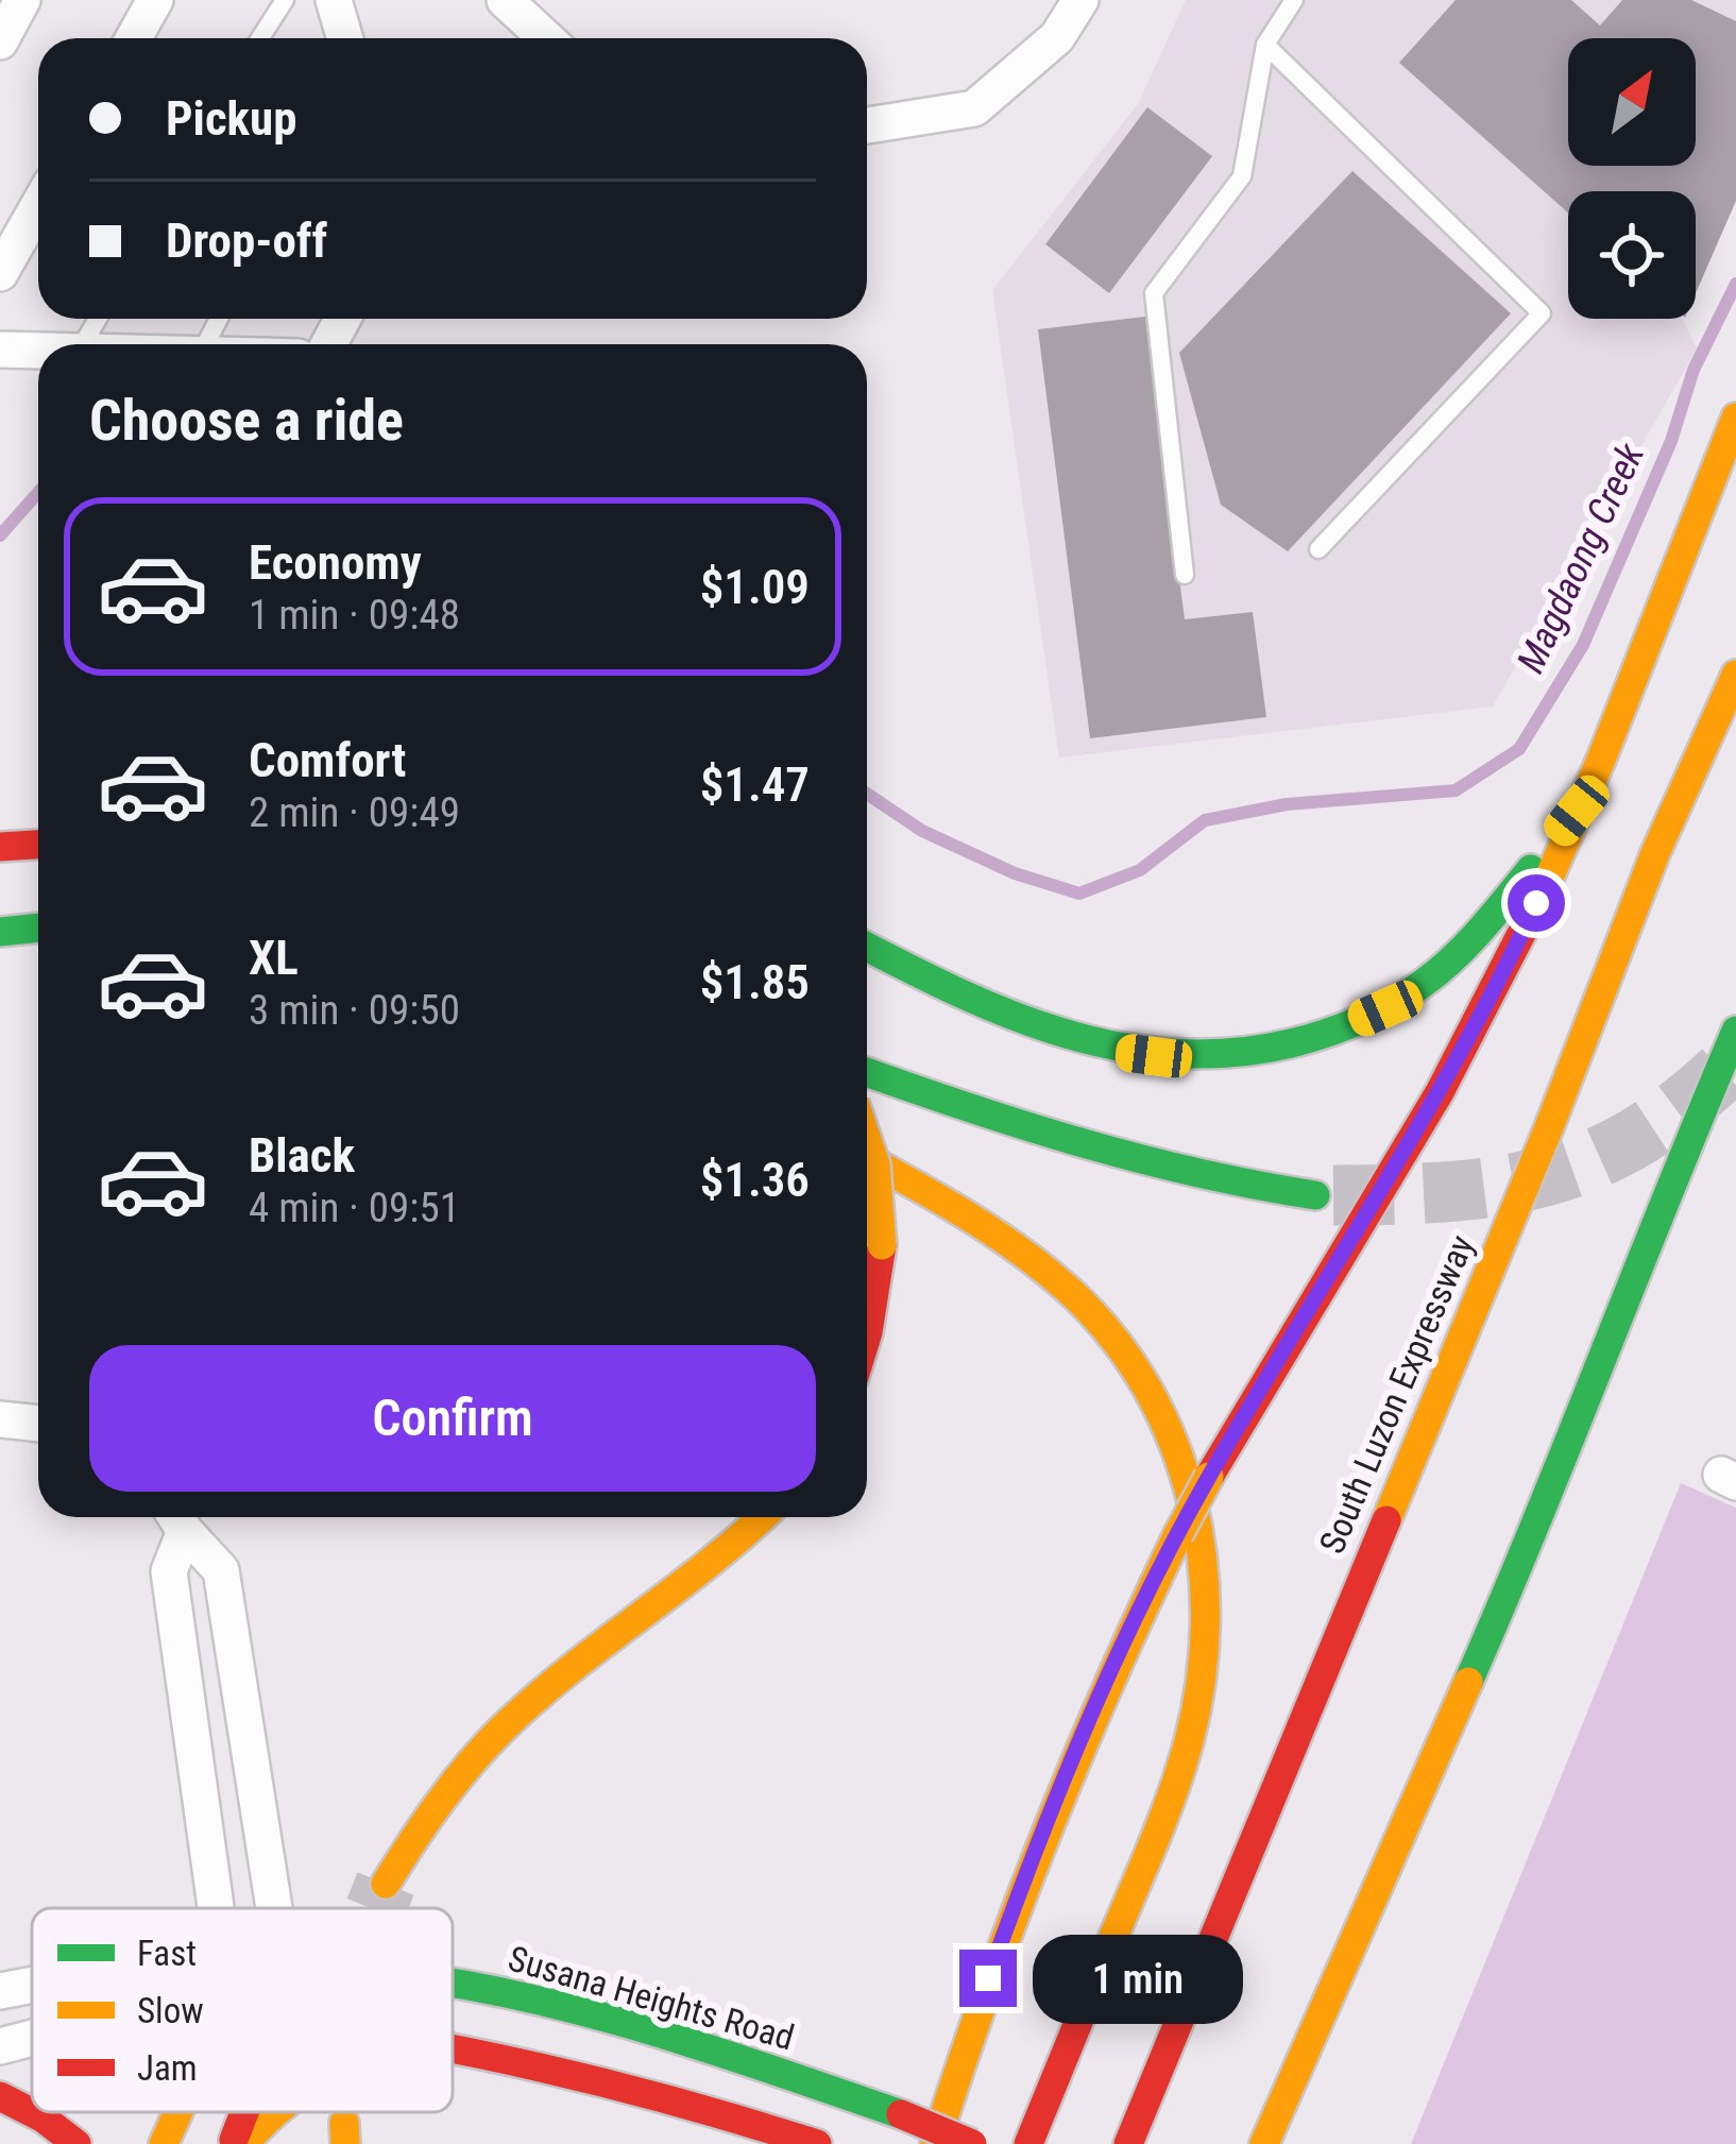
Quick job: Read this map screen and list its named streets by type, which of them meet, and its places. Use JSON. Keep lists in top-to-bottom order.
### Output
{
  "streets": {
    "main road": ["South Luzon Expressway", "Susana Heights Road"]
  },
  "water": ["Magdaong Creek"],
  "legend": ["Fast", "Slow", "Jam"],
  "north": "top right",
  "page": {
    "banner": ["Pickup", "Drop-off"],
    "heading": "Choose a ride",
    "list": [
      {
        "name": "Economy",
        "note": "1 min · 09:48",
        "value": "$1.09"
      },
      {
        "name": "Comfort",
        "note": "2 min · 09:49",
        "value": "$1.47"
      },
      {
        "name": "XL",
        "note": "3 min · 09:50",
        "value": "$1.85"
      },
      {
        "name": "Black",
        "note": "4 min · 09:51",
        "value": "$1.36"
      }
    ],
    "buttons": "Confirm",
    "bubble": "1 min"
  }
}
